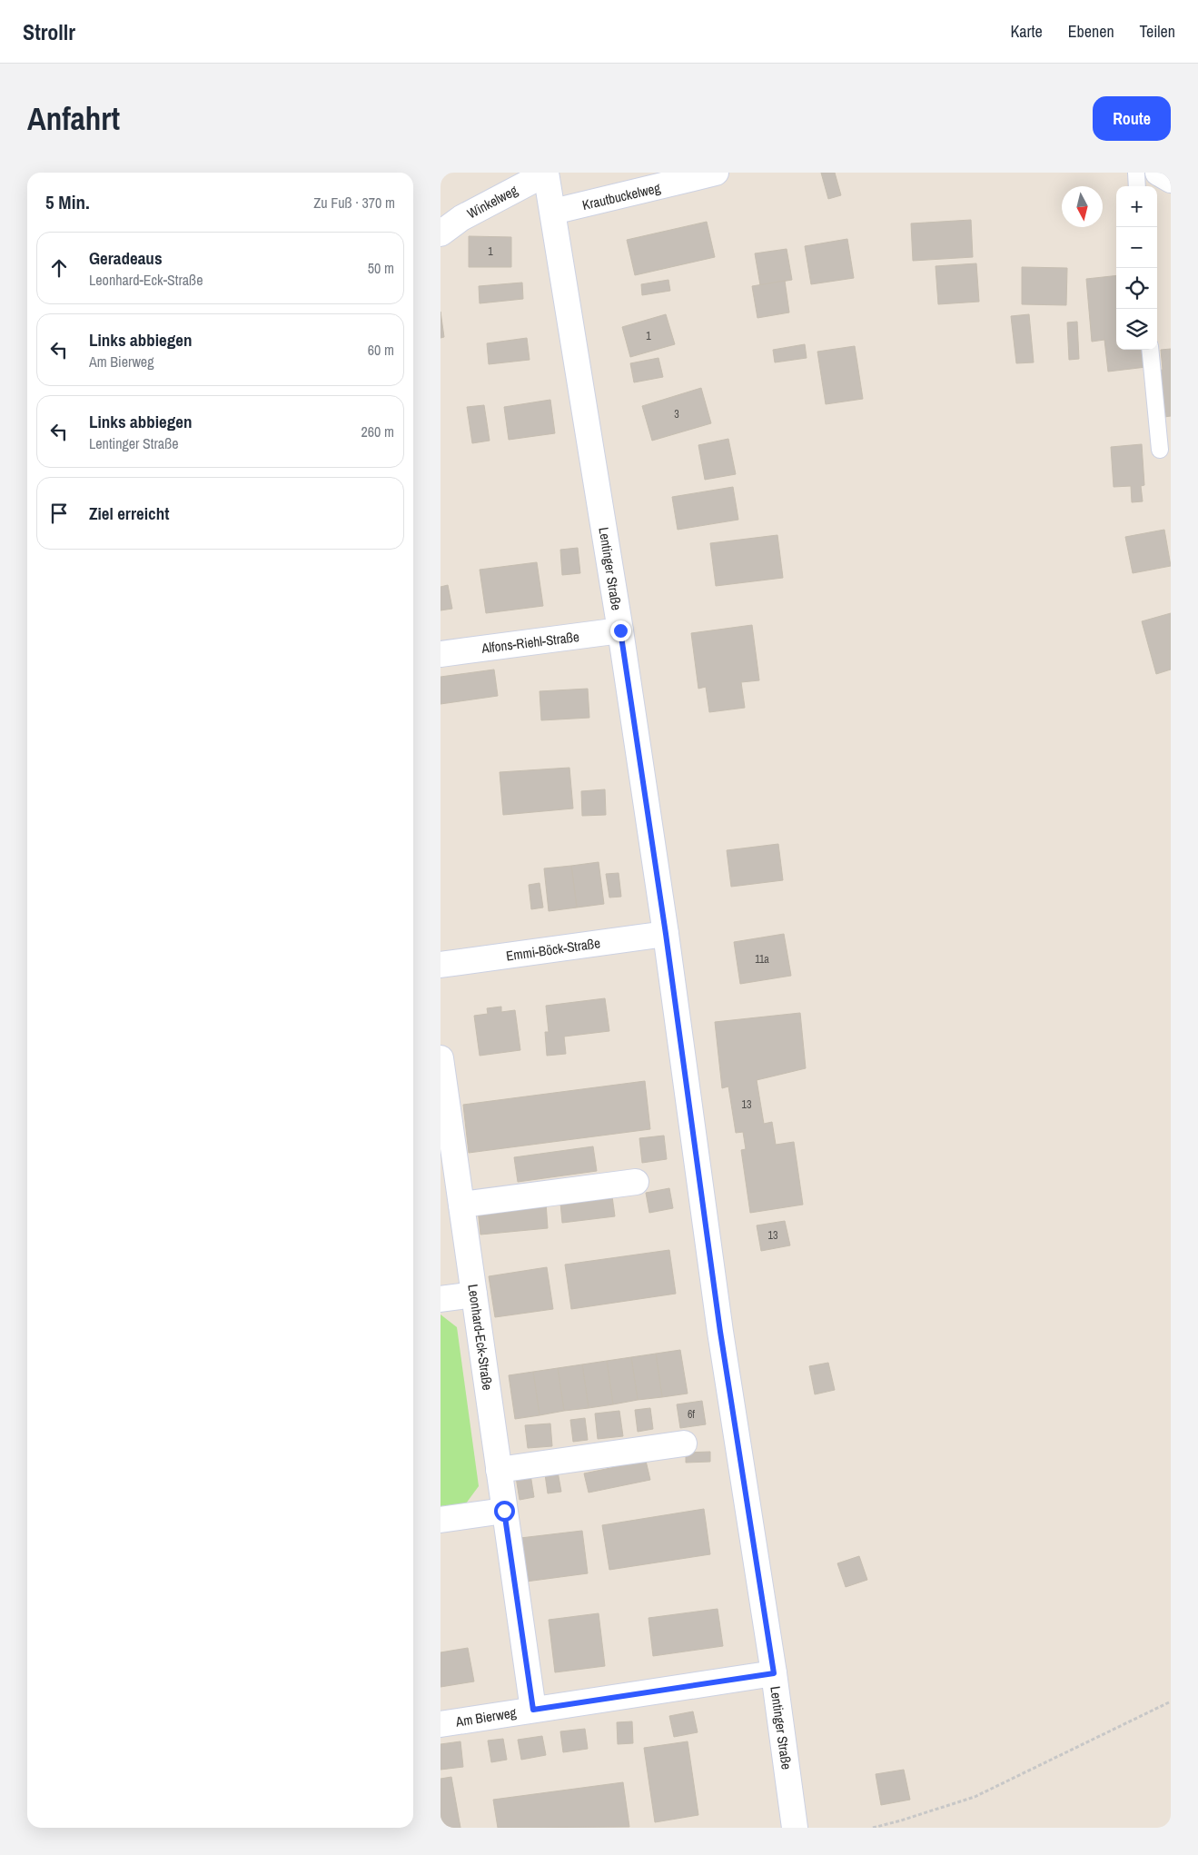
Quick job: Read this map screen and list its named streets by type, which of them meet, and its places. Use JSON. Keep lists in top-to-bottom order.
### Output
{
  "streets": {
    "street": [
      "Krautbuckelweg",
      "Winkelweg",
      "Lentinger Straße",
      "Alfons-Riehl-Straße",
      "Emmi-Böck-Straße",
      "Leonhard-Eck-Straße",
      "Am Bierweg"
    ]
  },
  "crossings": [
    ["Krautbuckelweg", "Lentinger Straße"],
    ["Winkelweg", "Lentinger Straße"],
    ["Lentinger Straße", "Alfons-Riehl-Straße"],
    ["Lentinger Straße", "Emmi-Böck-Straße"],
    ["Lentinger Straße", "Am Bierweg"],
    ["Leonhard-Eck-Straße", "Am Bierweg"]
  ],
  "house_numbers": [
    "1",
    "1",
    "3",
    "11a",
    "13",
    "13",
    "6f"
  ],
  "north": "bottom",
  "page": {
    "header": "Strollr",
    "nav": ["Karte", "Ebenen", "Teilen"],
    "buttons": "Route",
    "title": "Anfahrt",
    "heading": ["5 Min.", "Zu Fuß · 370 m"],
    "map_buttons": ["+", "−"],
    "list": [
      ["Geradeaus", "Leonhard-Eck-Straße", "50 m"],
      ["Links abbiegen", "Am Bierweg", "60 m"],
      ["Links abbiegen", "Lentinger Straße", "260 m"],
      "Ziel erreicht"
    ]
  }
}
